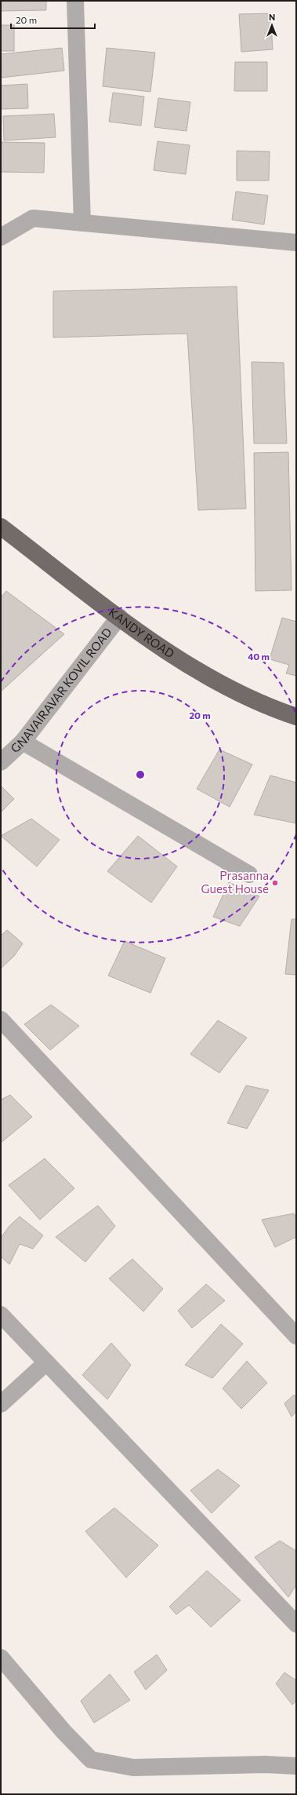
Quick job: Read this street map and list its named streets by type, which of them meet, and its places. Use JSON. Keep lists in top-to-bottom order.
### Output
{
  "streets": {
    "highway": ["KANDY ROAD"],
    "street": ["GNAVAIRAVAR KOVIL ROAD"]
  },
  "crossings": [
    ["KANDY ROAD", "GNAVAIRAVAR KOVIL ROAD"]
  ],
  "places": ["Prasanna Guest House"],
  "scale_bar": "20 m",
  "north": "top",
  "rings": ["40 m", "20 m"]
}
